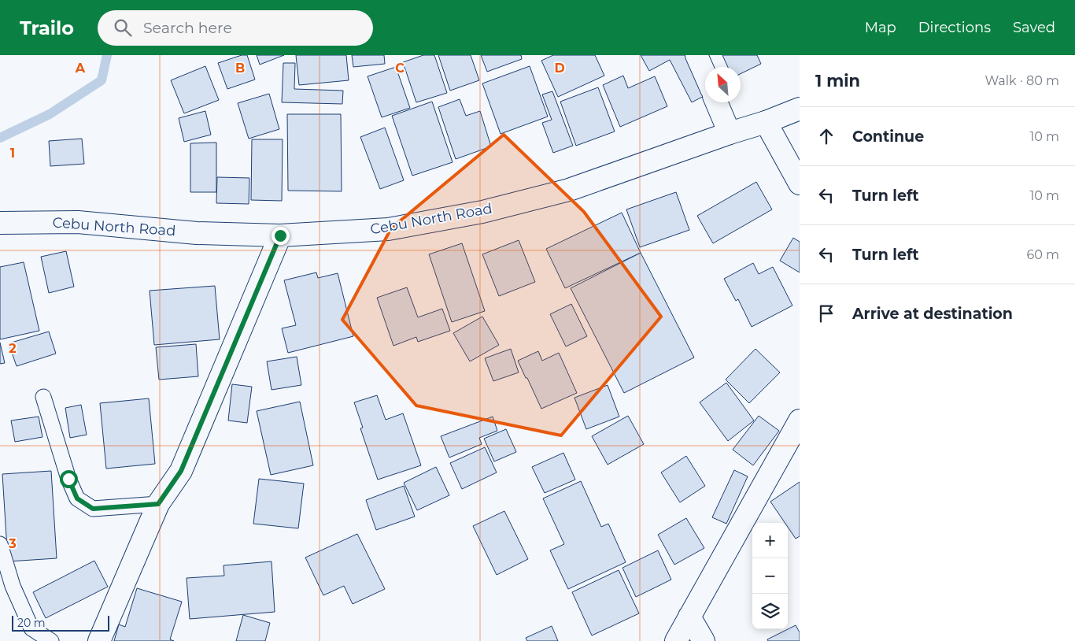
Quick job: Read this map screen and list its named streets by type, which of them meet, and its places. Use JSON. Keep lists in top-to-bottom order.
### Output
{
  "streets": {
    "main road": ["Cebu North Road"]
  },
  "scale_bar": "20 m",
  "north": "top left",
  "page": {
    "header": "Trailo",
    "search": "Search here",
    "nav": ["Map", "Directions", "Saved"],
    "heading": ["1 min", "Walk · 80 m"],
    "list": [
      ["Continue", "10 m"],
      ["Turn left", "10 m"],
      ["Turn left", "60 m"],
      "Arrive at destination"
    ],
    "map_buttons": ["+", "−"],
    "scale": "20 m"
  },
  "grid": {
    "columns": [
      "A",
      "B",
      "C",
      "D"
    ],
    "rows": ["1", "2", "3"]
  }
}
